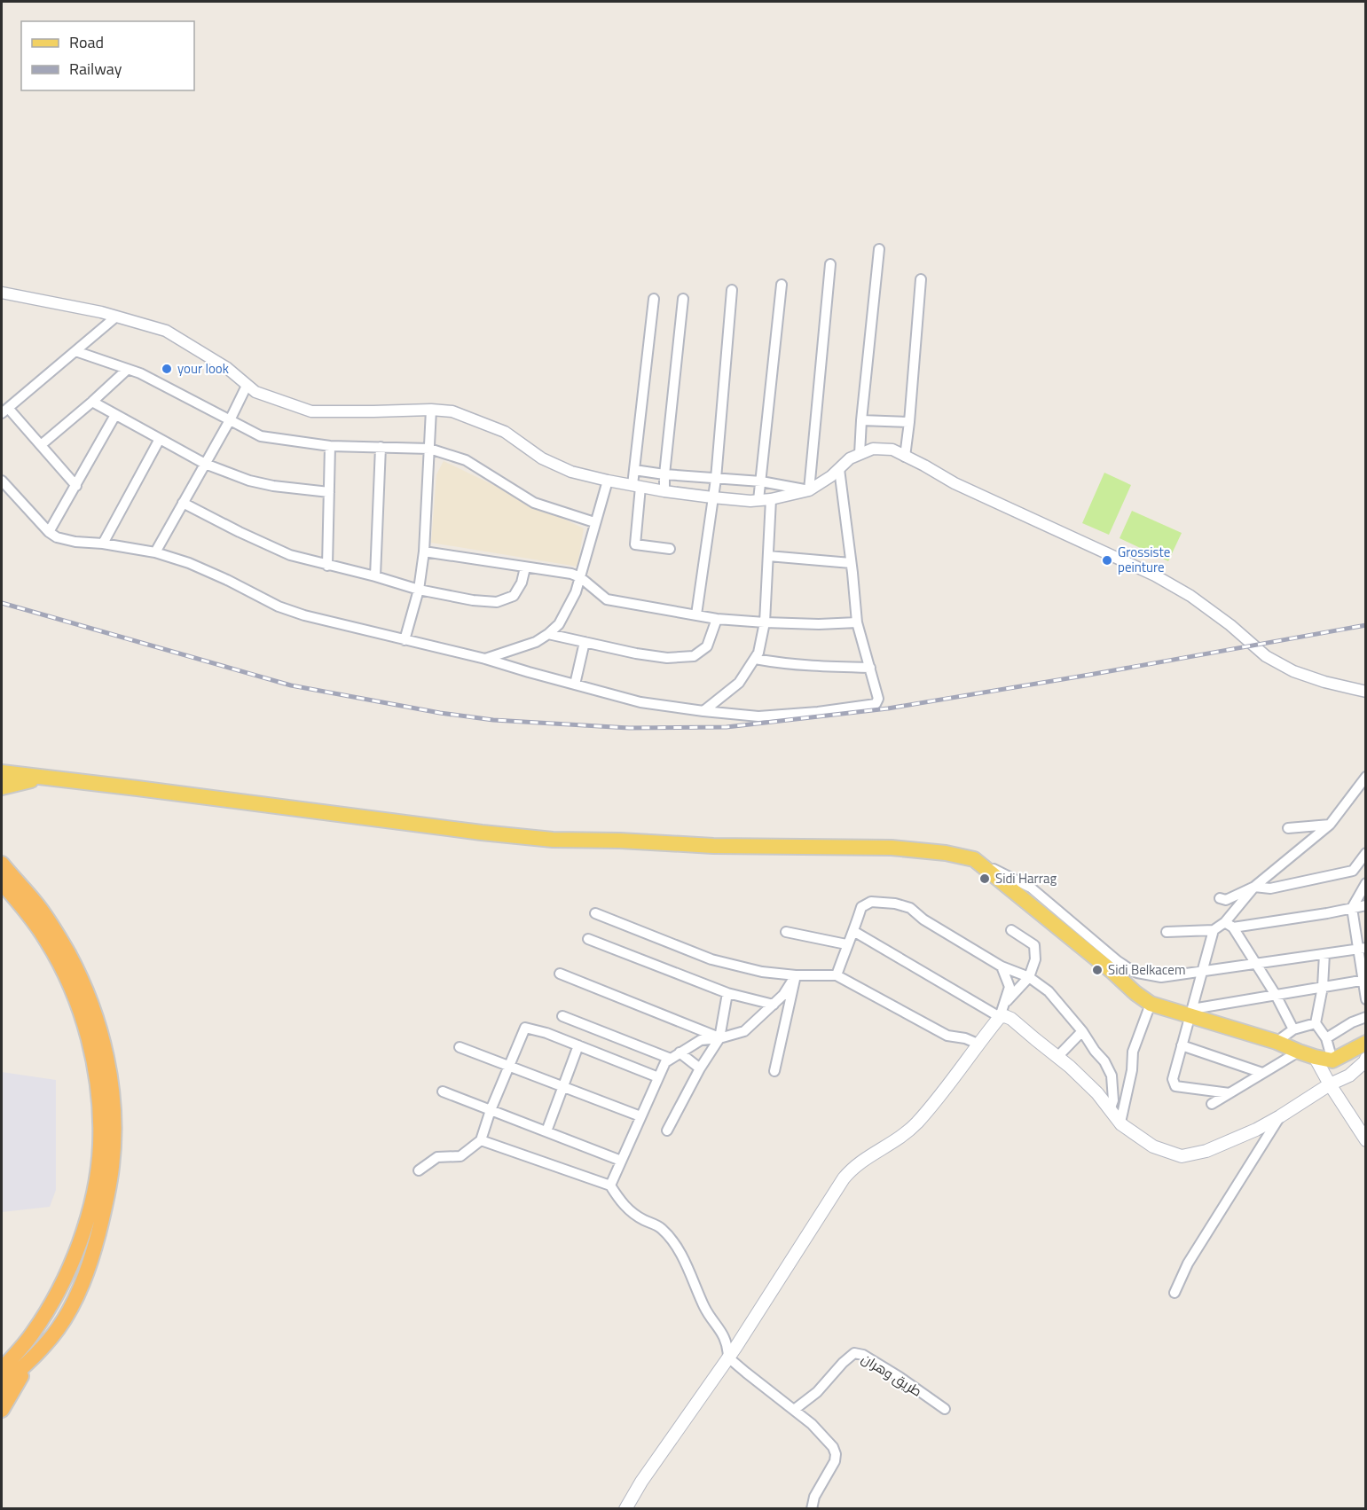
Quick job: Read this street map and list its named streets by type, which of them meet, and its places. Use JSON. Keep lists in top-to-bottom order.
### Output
{
  "streets": {
    "street": ["طريق وهران"]
  },
  "places": [
    "your look",
    "Grossiste peinture",
    "Sidi Harrag",
    "Sidi Belkacem"
  ],
  "legend": ["Road", "Railway"]
}
